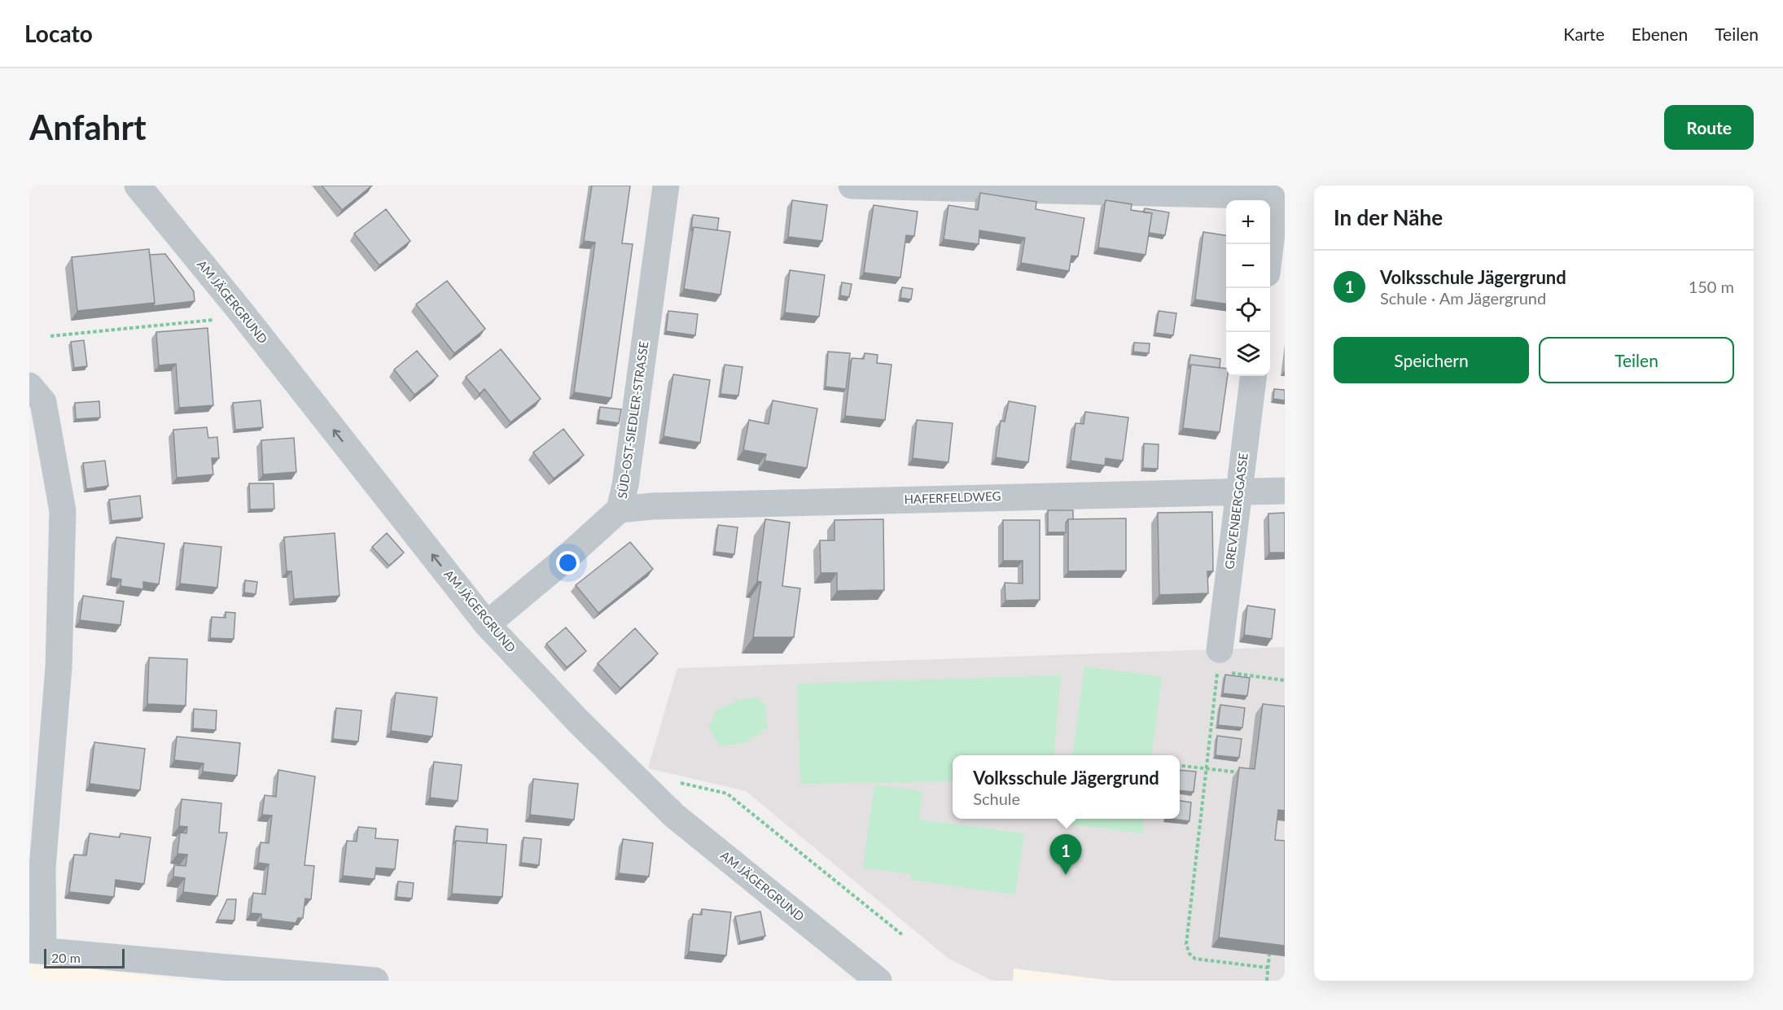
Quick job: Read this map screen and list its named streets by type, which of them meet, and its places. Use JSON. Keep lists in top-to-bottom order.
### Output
{
  "streets": {
    "street": [
      "AM JÄGERGRUND",
      "SÜD-OST-SIEDLER-STRASSE",
      "HAFERFELDWEG",
      "GREVENBERGGASSE"
    ]
  },
  "crossings": [
    ["AM JÄGERGRUND", "SÜD-OST-SIEDLER-STRASSE"],
    ["SÜD-OST-SIEDLER-STRASSE", "HAFERFELDWEG"],
    ["HAFERFELDWEG", "GREVENBERGGASSE"]
  ],
  "one_way": ["AM JÄGERGRUND"],
  "scale_bar": "20 m",
  "page": {
    "header": "Locato",
    "nav": ["Karte", "Ebenen", "Teilen"],
    "buttons": [
      "Route",
      ["Speichern", "Teilen"]
    ],
    "title": "Anfahrt",
    "heading": "In der Nähe",
    "map_buttons": ["+", "−"],
    "list": [
      {
        "mark": "1",
        "name": "Volksschule Jägergrund",
        "note": "Schule · Am Jägergrund",
        "value": "150 m"
      }
    ],
    "popup": ["Volksschule Jägergrund", "Schule"],
    "pins": "1",
    "scale": "20 m"
  }
}
